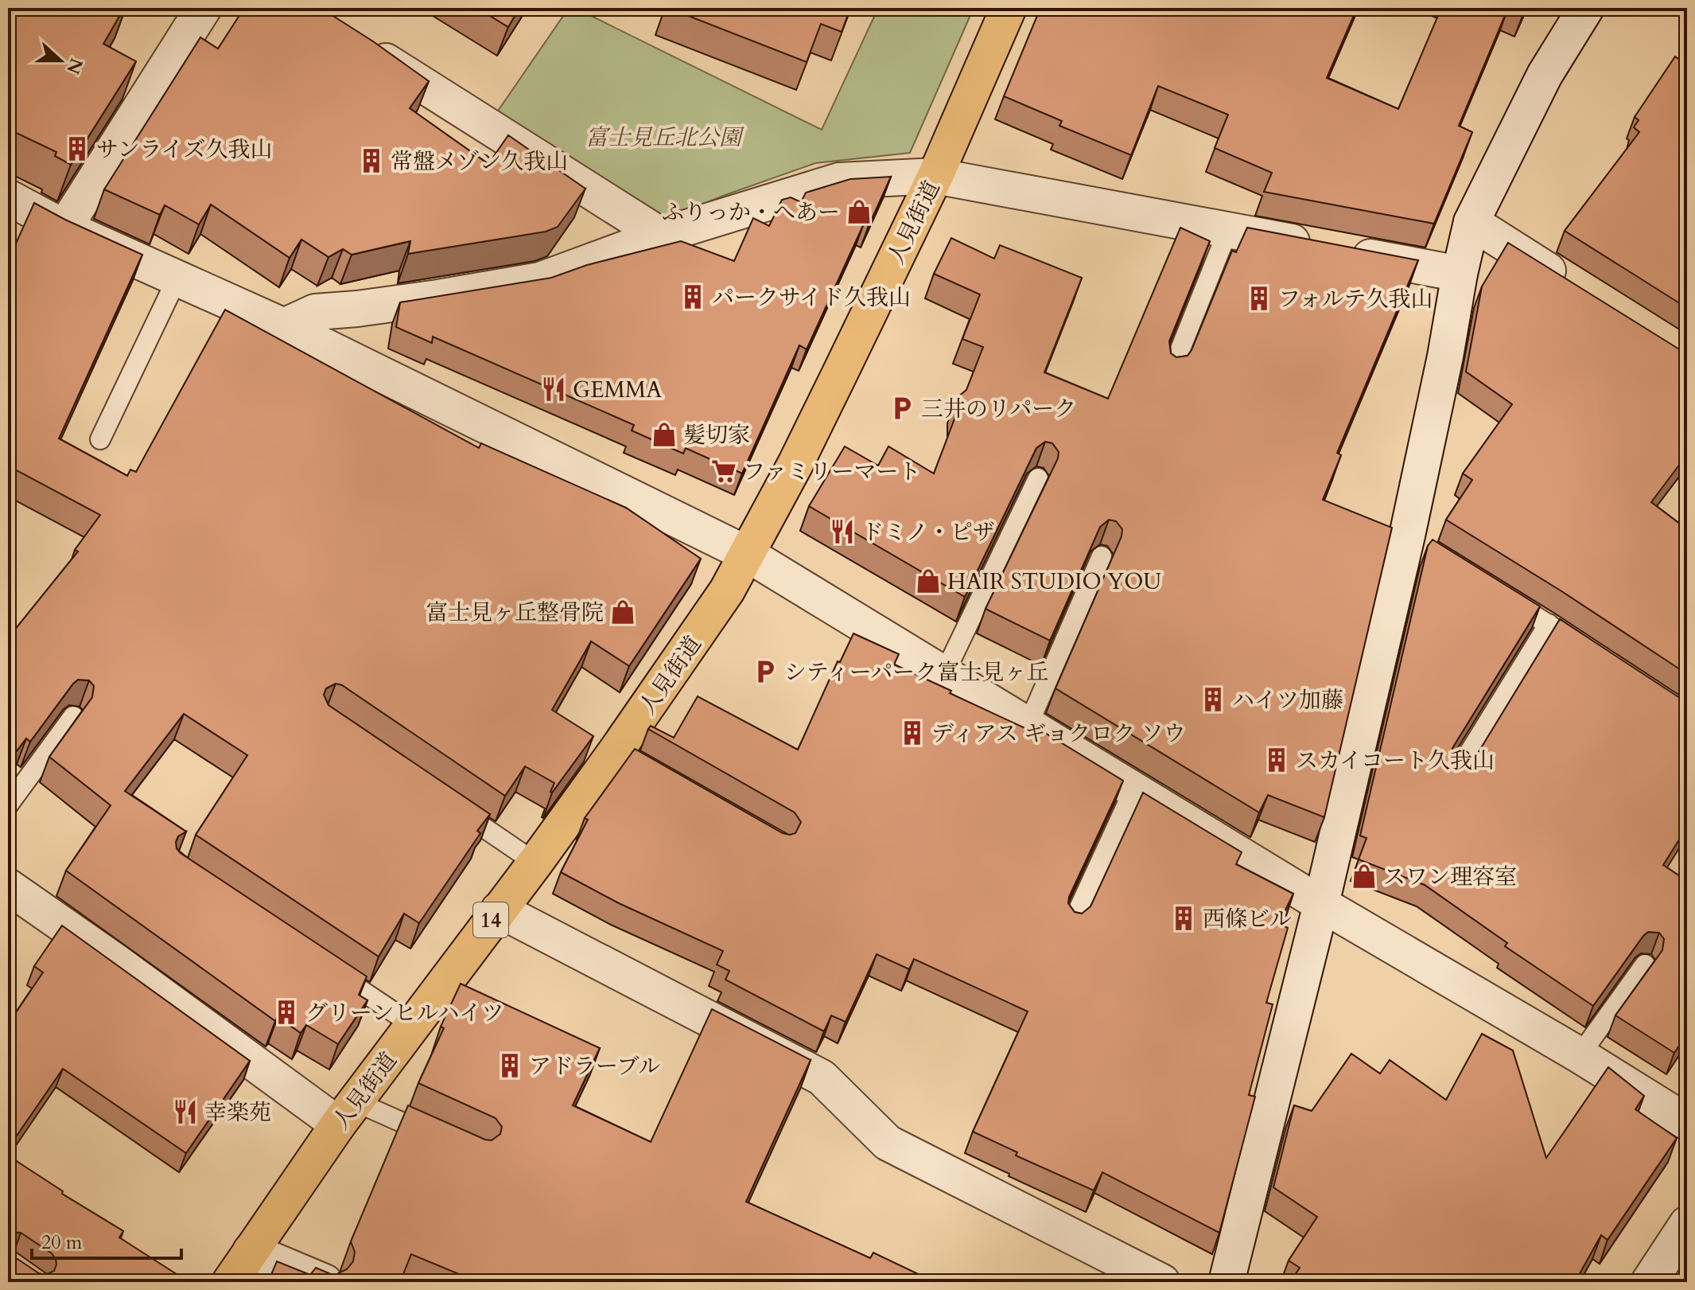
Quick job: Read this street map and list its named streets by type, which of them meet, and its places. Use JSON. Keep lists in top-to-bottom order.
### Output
{
  "streets": {
    "main road": ["人見街道", "14"]
  },
  "parks": ["富士見丘北公園"],
  "places": {
    "building": [
      "サンライズ久我山",
      "常盤メゾン久我山",
      "パークサイド久我山",
      "フォルテ久我山",
      "ハイツ加藤",
      "ディアス ギョクロク ソウ",
      "スカイコート久我山",
      "西條ビル",
      "グリーンヒルハイツ",
      "アドラーブル"
    ],
    "shop": [
      "ふりっか・へあー",
      "髪切家",
      "HAIR STUDIO YOU",
      "富士見ヶ丘整骨院",
      "スワン理容室"
    ],
    "restaurant": ["GEMMA", "ドミノ・ピザ", "幸楽苑"],
    "parking": ["三井のリパーク", "シティーパーク富士見ヶ丘"],
    "supermarket": ["ファミリーマート"]
  },
  "scale_bar": "20 m",
  "north": "right"
}
